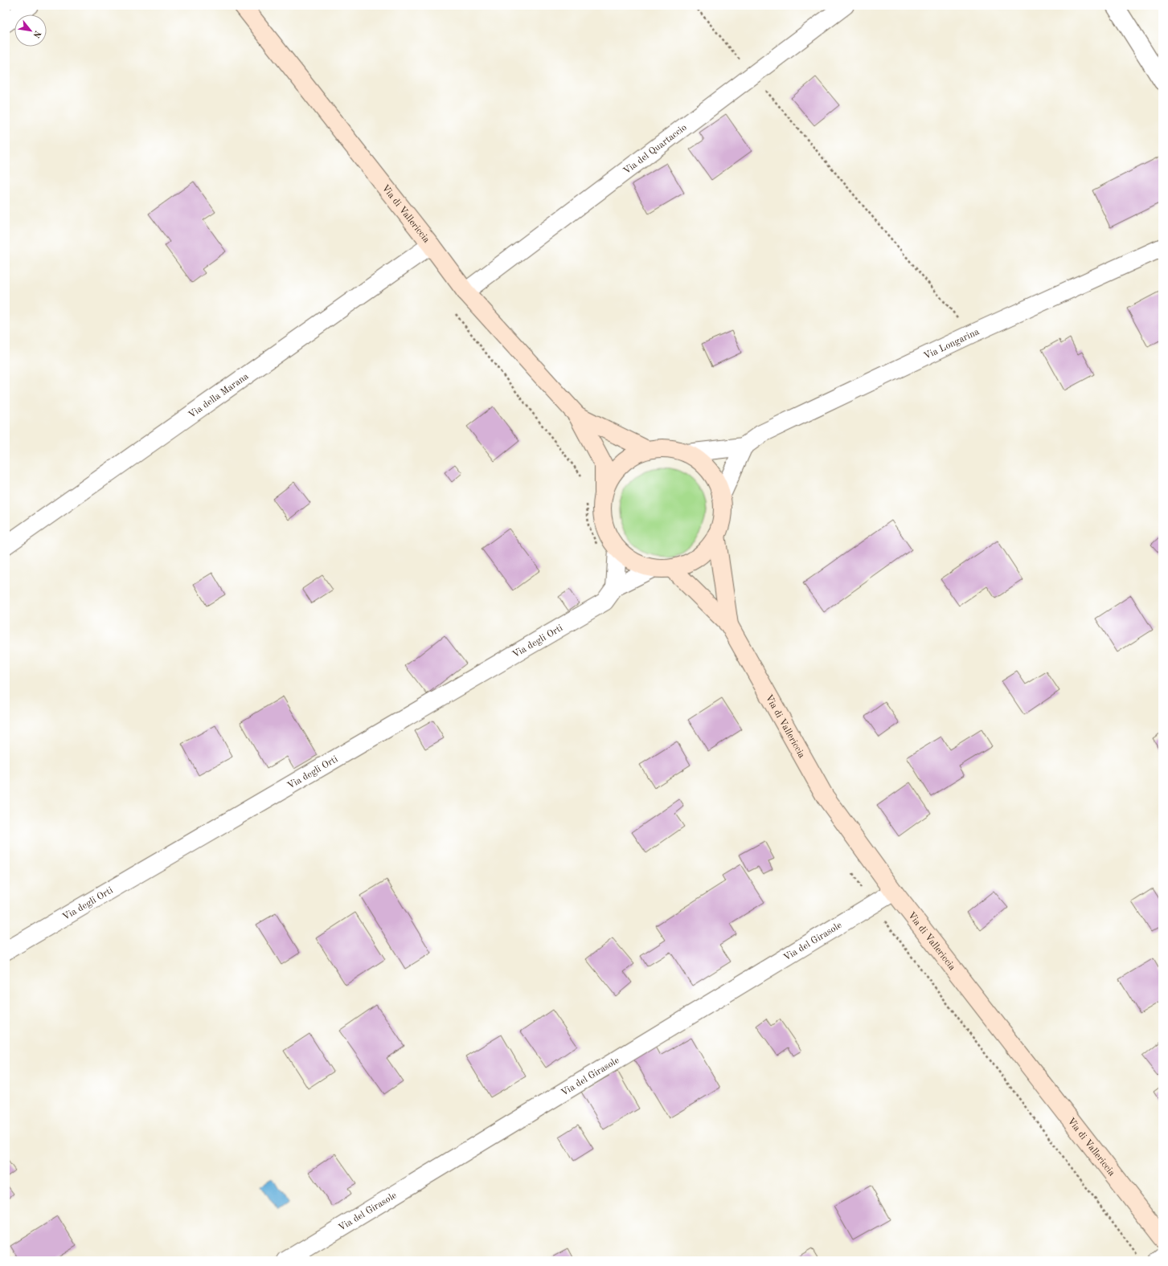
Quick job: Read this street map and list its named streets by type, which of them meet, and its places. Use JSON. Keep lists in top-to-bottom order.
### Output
{
  "streets": {
    "street": [
      "Via del Quartaccio",
      "Via di Vallericcia",
      "Via Longarina",
      "Via della Marana",
      "Via degli Orti",
      "Via del Girasole"
    ]
  },
  "crossings": [
    ["Via del Quartaccio", "Via di Vallericcia"],
    ["Via di Vallericcia", "Via della Marana"],
    ["Via di Vallericcia", "Via del Girasole"]
  ],
  "north": "bottom right"
}
